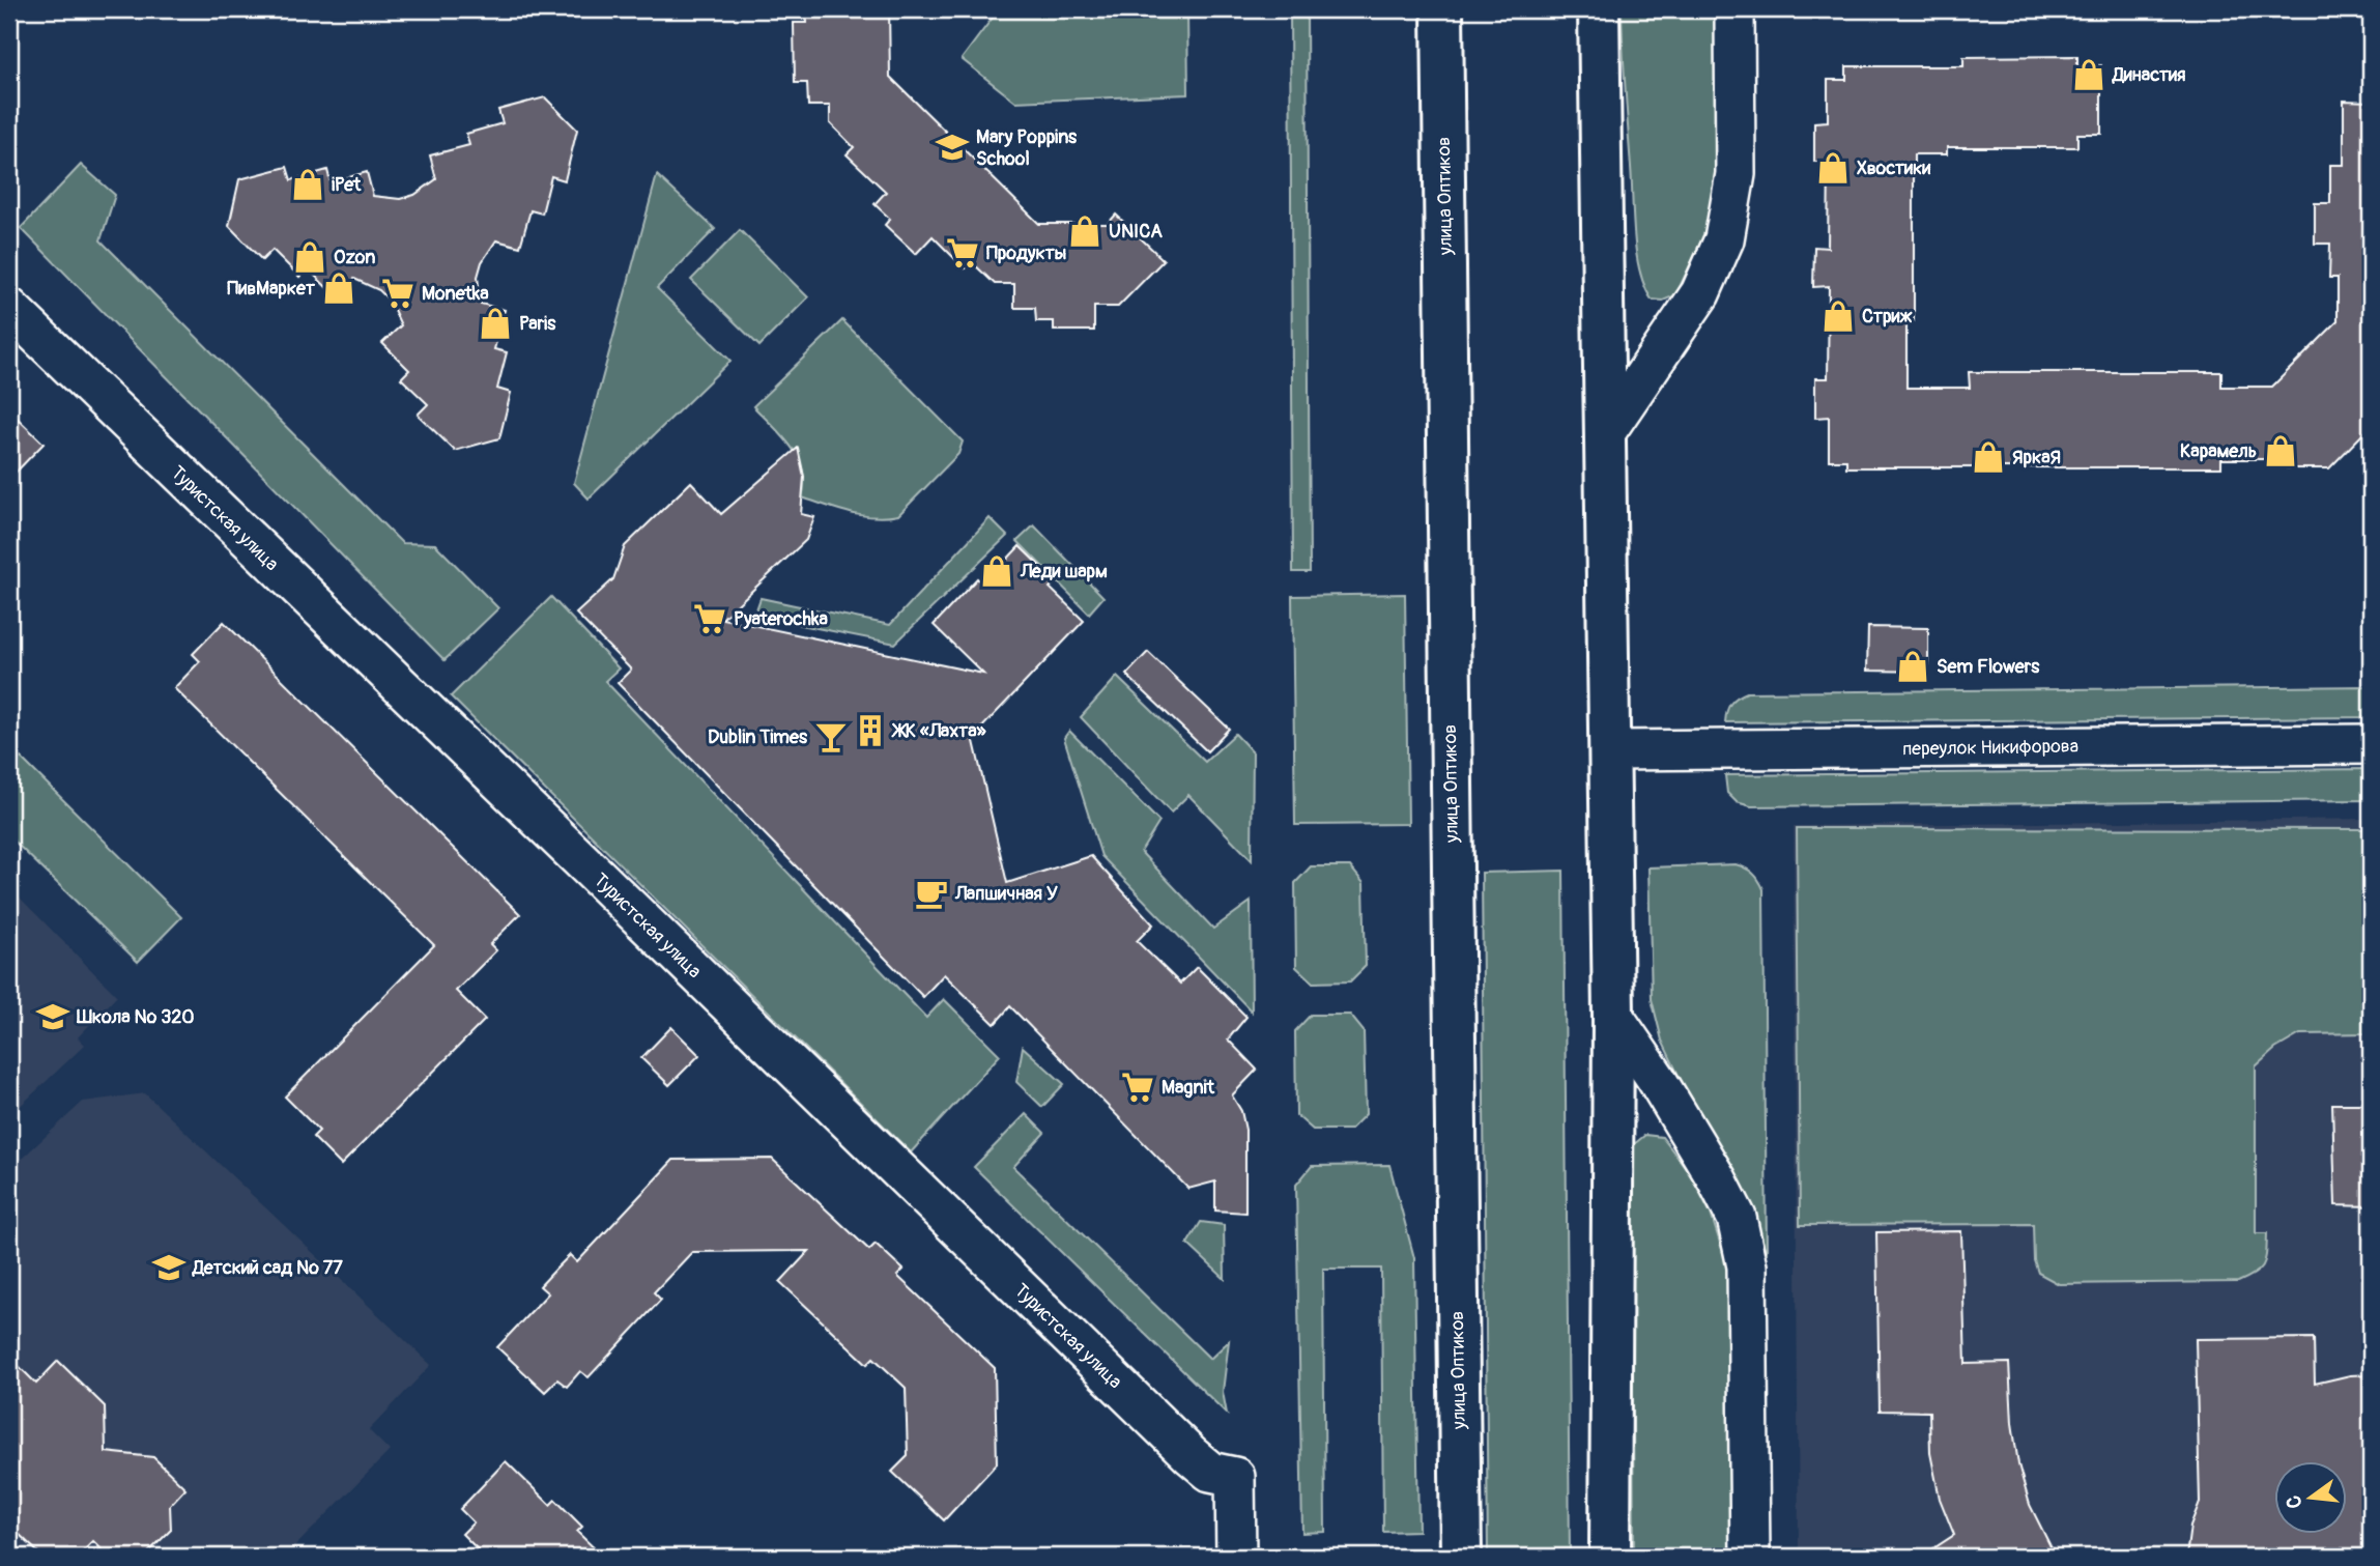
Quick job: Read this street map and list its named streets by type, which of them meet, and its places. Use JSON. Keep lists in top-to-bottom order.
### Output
{
  "streets": {
    "street": ["улица Оптиков", "Туристская улица", "переулок Никифорова"]
  },
  "places": {
    "shop": [
      "Династия",
      "Хвостики",
      "iРet",
      "UNICA",
      "Ozon",
      "ПивМаркет",
      "Стриж",
      "Paris",
      "Карамель",
      "ЯркаЯ",
      "Леди шарм",
      "Sem Flowers"
    ],
    "school or university": ["Mary Poppins School", "Школа № 320", "Детский сад № 77"],
    "supermarket": [
      "Продукты",
      "Monetka",
      "Pyaterochka",
      "Magnit"
    ],
    "building": ["ЖК «Лахта»"],
    "bar": ["Dublin Times"],
    "cafe": ["Лапшичная У"]
  },
  "north": "left"
}
